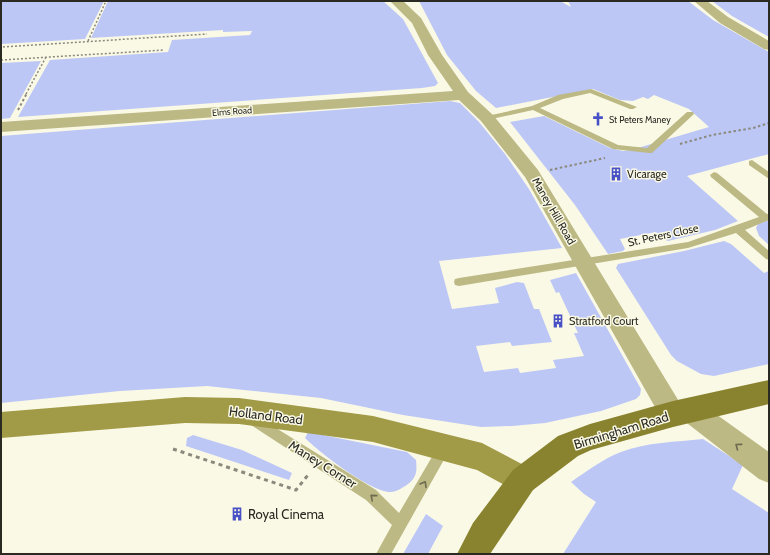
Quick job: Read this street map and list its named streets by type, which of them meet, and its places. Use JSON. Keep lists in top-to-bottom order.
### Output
{
  "streets": {
    "main road": ["Birmingham Road"],
    "street": ["Elms Road", "Maney Hill Road", "Holland Road"],
    "lane": ["St. Peters Close", "Maney Corner"]
  },
  "crossings": [
    ["Elms Road", "Maney Hill Road"],
    ["Maney Hill Road", "St. Peters Close"],
    ["Maney Hill Road", "Birmingham Road"],
    ["Holland Road", "Birmingham Road"],
    ["Holland Road", "Maney Corner"]
  ],
  "one_way": ["Maney Corner"],
  "places": {
    "church": ["St Peters Maney"],
    "building": ["Vicarage", "Stratford Court", "Royal Cinema"]
  }
}
